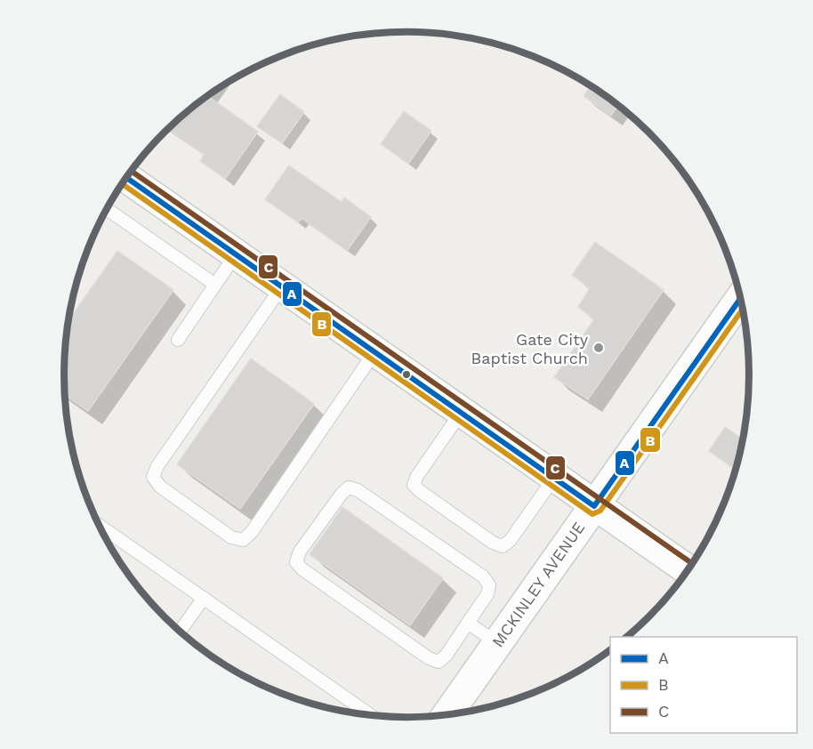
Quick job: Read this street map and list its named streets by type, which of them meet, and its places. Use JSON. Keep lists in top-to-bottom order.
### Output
{
  "streets": {
    "street": ["MCKINLEY AVENUE"]
  },
  "places": ["Gate City Baptist Church"],
  "lines": ["transit line C", "transit line A", "transit line B"],
  "legend": ["A", "B", "C"]
}
